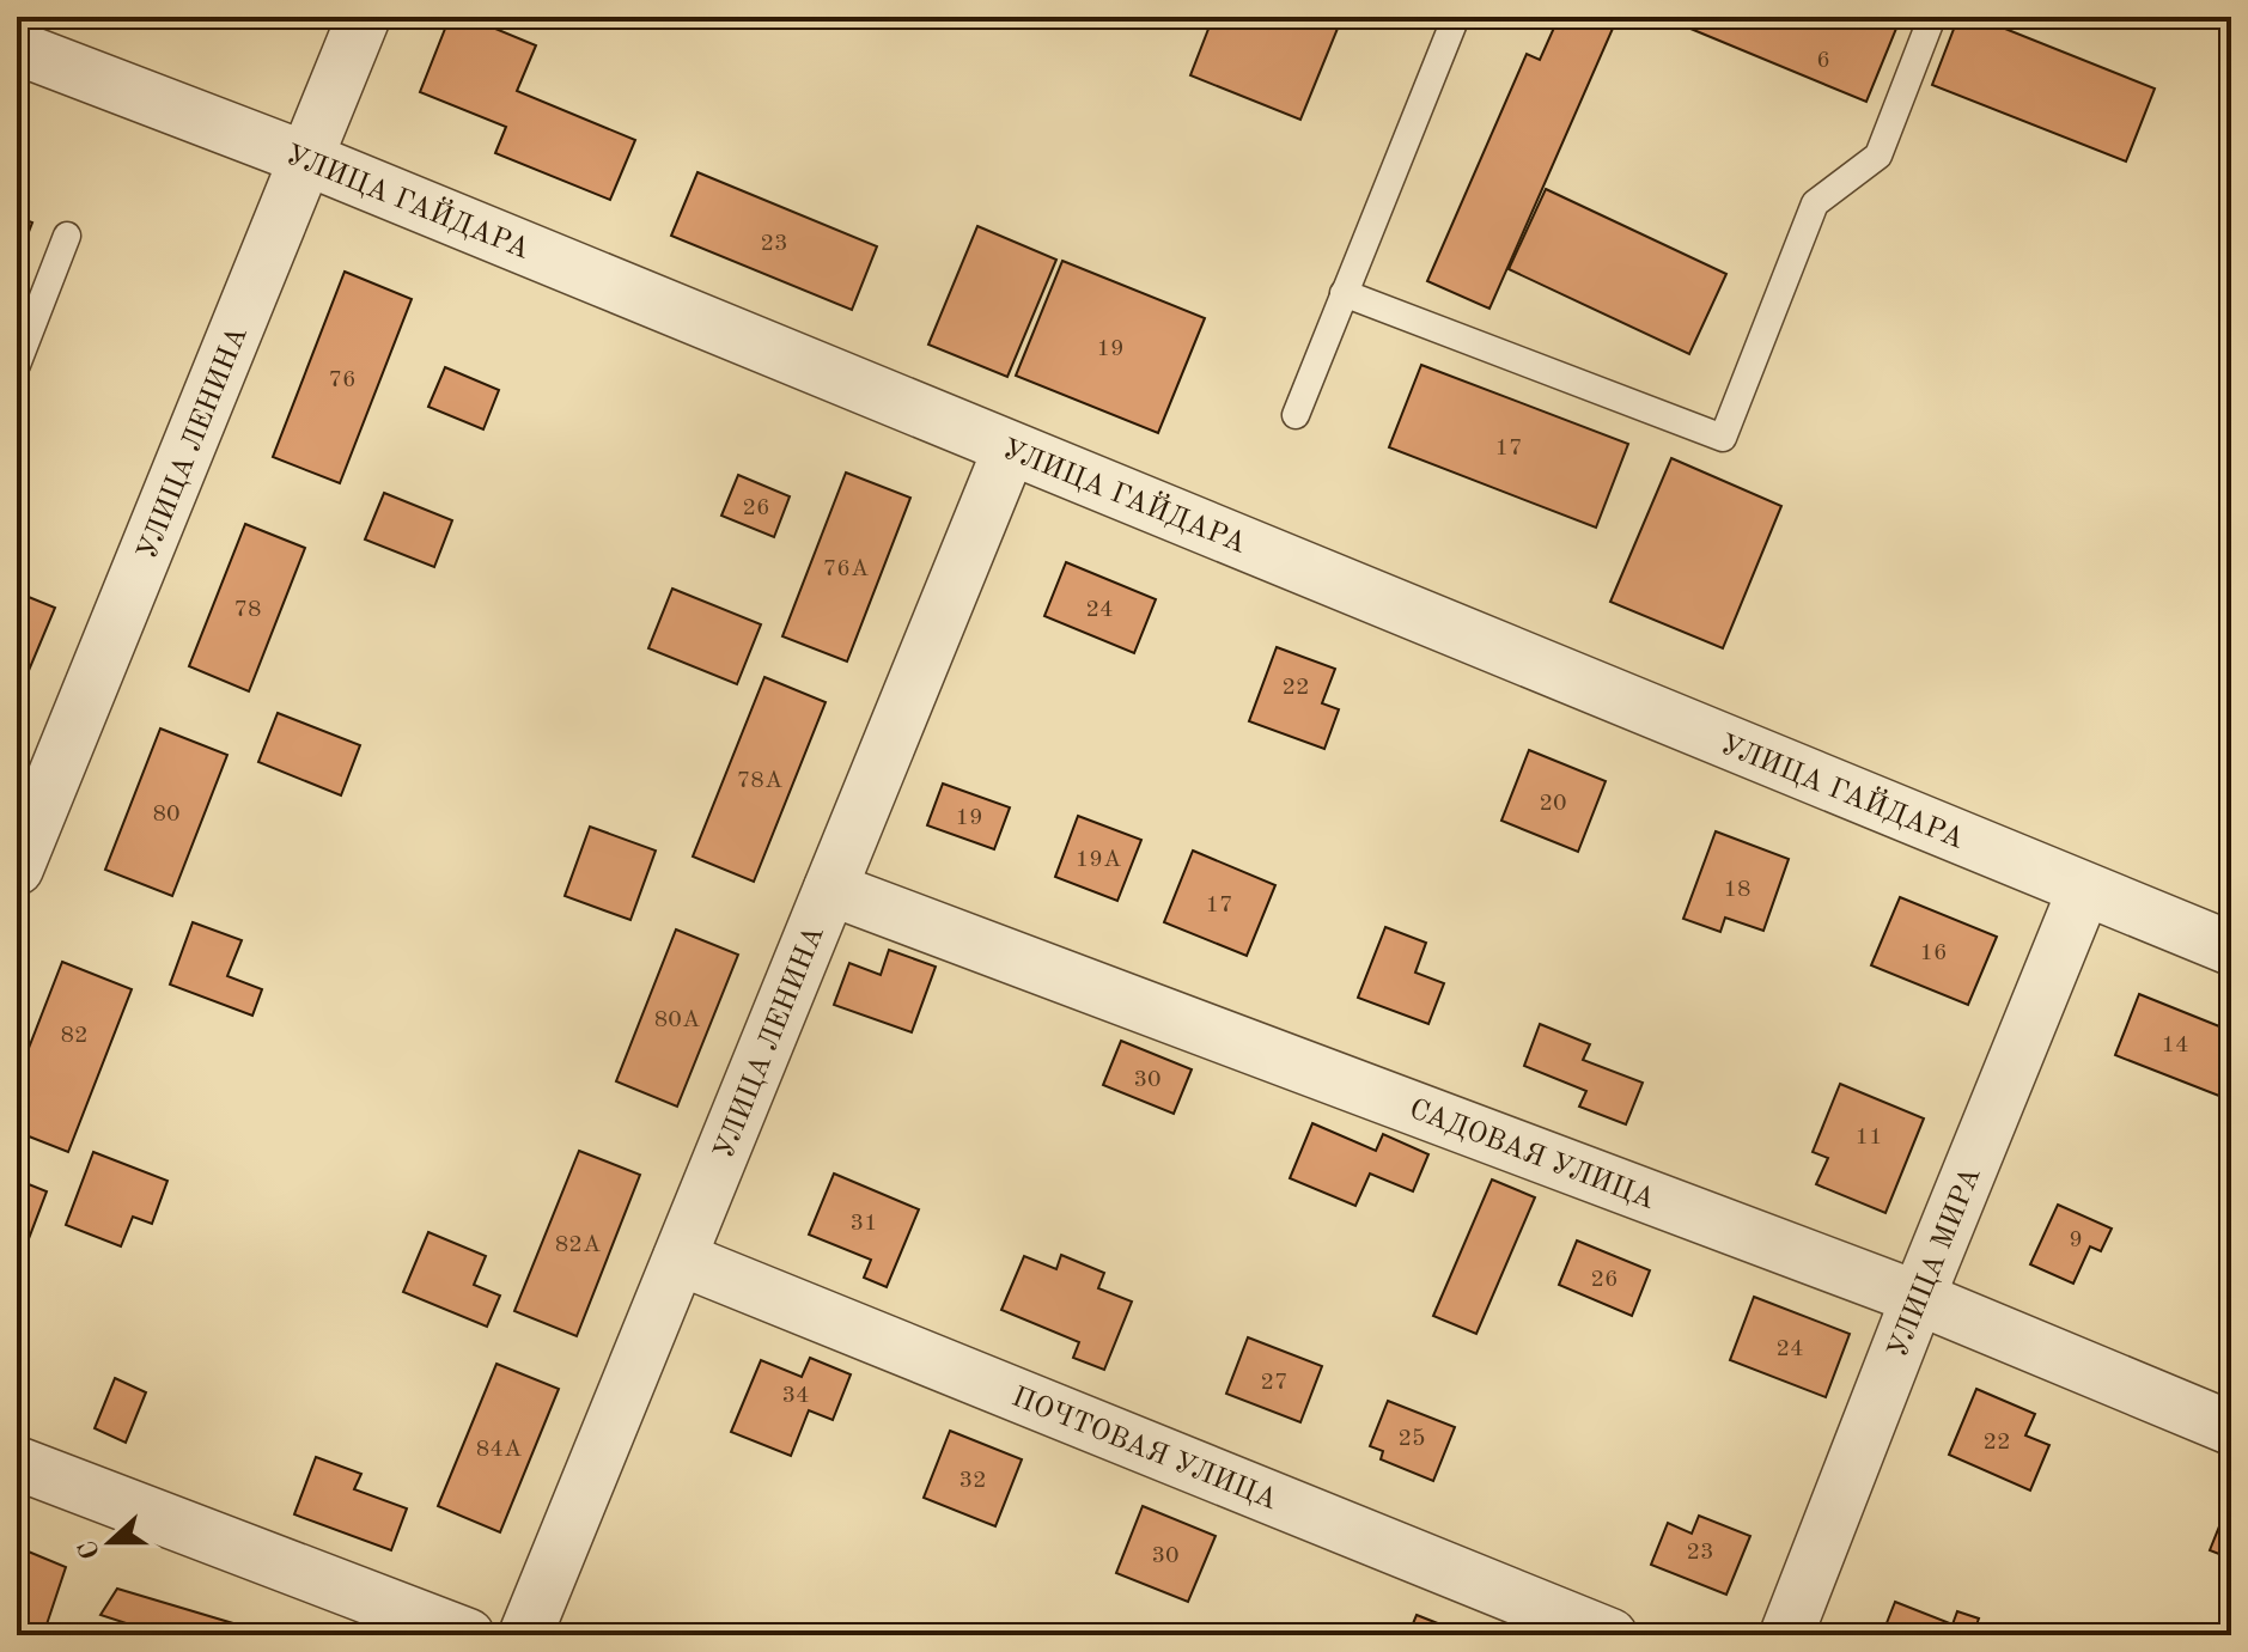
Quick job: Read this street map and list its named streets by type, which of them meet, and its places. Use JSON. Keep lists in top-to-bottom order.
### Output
{
  "streets": {
    "street": [
      "УЛИЦА ГАЙДАРА",
      "УЛИЦА ЛЕНИНА",
      "САДОВАЯ УЛИЦА",
      "УЛИЦА МИРА",
      "ПОЧТОВАЯ УЛИЦА"
    ]
  },
  "crossings": [
    ["УЛИЦА ГАЙДАРА", "УЛИЦА ЛЕНИНА"],
    ["УЛИЦА ГАЙДАРА", "УЛИЦА МИРА"],
    ["УЛИЦА ЛЕНИНА", "САДОВАЯ УЛИЦА"],
    ["УЛИЦА ЛЕНИНА", "ПОЧТОВАЯ УЛИЦА"],
    ["САДОВАЯ УЛИЦА", "УЛИЦА МИРА"]
  ],
  "house_numbers": [
    "6",
    "23",
    "19",
    "76",
    "17",
    "26",
    "76А",
    "78",
    "24",
    "22",
    "78А",
    "20",
    "80",
    "19",
    "19А",
    "18",
    "17",
    "16",
    "80А",
    "82",
    "14",
    "30",
    "11",
    "31",
    "9",
    "82А",
    "26",
    "24",
    "27",
    "34",
    "25",
    "22",
    "84А",
    "32",
    "23",
    "30"
  ],
  "north": "left"
}
